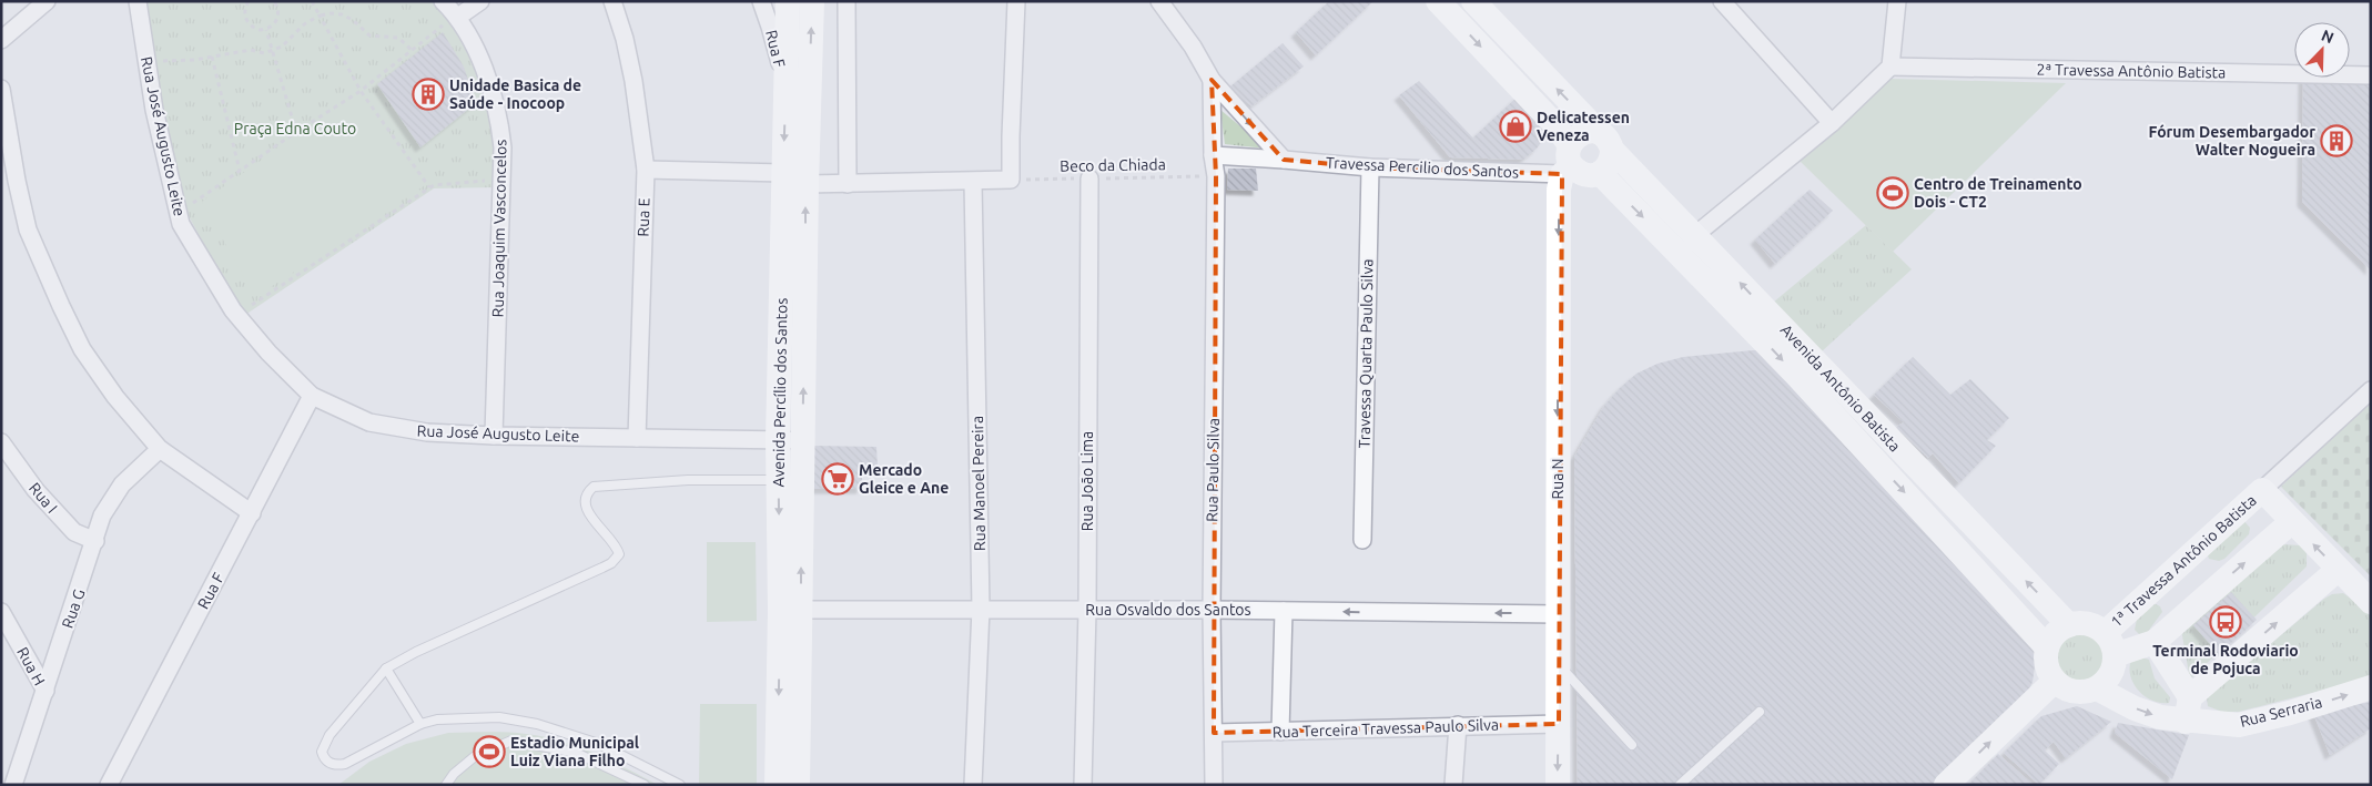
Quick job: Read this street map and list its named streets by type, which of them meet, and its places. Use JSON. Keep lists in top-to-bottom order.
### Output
{
  "streets": {
    "street": [
      "Rua F",
      "2ª Travessa Antônio Batista",
      "Rua José Augusto Leite",
      "Travessa Percilio dos Santos",
      "Rua E",
      "Rua Joaquim Vasconcelos",
      "Travessa Quarta Paulo Silva",
      "Avenida Antônio Batista",
      "Avenida Percílio dos Santos",
      "Rua Paulo Silva",
      "Rua N",
      "Rua João Lima",
      "Rua Manoel Pereira",
      "Rua I",
      "1ª Travessa Antônio Batista",
      "Rua G",
      "Rua Osvaldo dos Santos",
      "Rua H",
      "Rua Serraria",
      "Rua Terceira Travessa Paulo Silva"
    ],
    "path": ["Beco da Chiada"]
  },
  "crossings": [
    ["Rua F", "Rua José Augusto Leite"],
    ["Rua F", "Avenida Percílio dos Santos"],
    ["Rua José Augusto Leite", "Rua E"],
    ["Rua José Augusto Leite", "Rua Joaquim Vasconcelos"],
    ["Rua José Augusto Leite", "Avenida Percílio dos Santos"],
    ["Beco da Chiada", "Rua Paulo Silva"],
    ["Beco da Chiada", "Rua João Lima"],
    ["Travessa Percilio dos Santos", "Travessa Quarta Paulo Silva"],
    ["Travessa Percilio dos Santos", "Avenida Antônio Batista"],
    ["Travessa Percilio dos Santos", "Rua Paulo Silva"],
    ["Travessa Percilio dos Santos", "Rua N"],
    ["Avenida Antônio Batista", "Rua N"],
    ["Avenida Antônio Batista", "1ª Travessa Antônio Batista"],
    ["Avenida Antônio Batista", "Rua Serraria"],
    ["Avenida Percílio dos Santos", "Rua Osvaldo dos Santos"],
    ["Rua Paulo Silva", "Rua Osvaldo dos Santos"],
    ["Rua Paulo Silva", "Rua Terceira Travessa Paulo Silva"],
    ["Rua N", "Rua Osvaldo dos Santos"],
    ["Rua N", "Rua Terceira Travessa Paulo Silva"],
    ["Rua João Lima", "Rua Osvaldo dos Santos"],
    ["Rua Manoel Pereira", "Rua Osvaldo dos Santos"],
    ["Rua I", "Rua G"],
    ["1ª Travessa Antônio Batista", "Rua Serraria"],
    ["Rua G", "Rua H"]
  ],
  "one_way": ["Rua N", "Rua Osvaldo dos Santos", "Rua Serraria"],
  "parks": ["Praça Edna Couto"],
  "places": {
    "building": ["Unidade Basica de Saúde - Inocoop", "Fórum Desembargador Walter Nogueira"],
    "shop": ["Delicatessen Veneza"],
    "sports": ["Centro de Treinamento Dois - CT2", "Estadio Municipal Luiz Viana Filho"],
    "supermarket": ["Mercado Gleice e Ane"],
    "bus stop": ["Terminal Rodoviario de Pojuca"]
  },
  "north": "top right"
}
